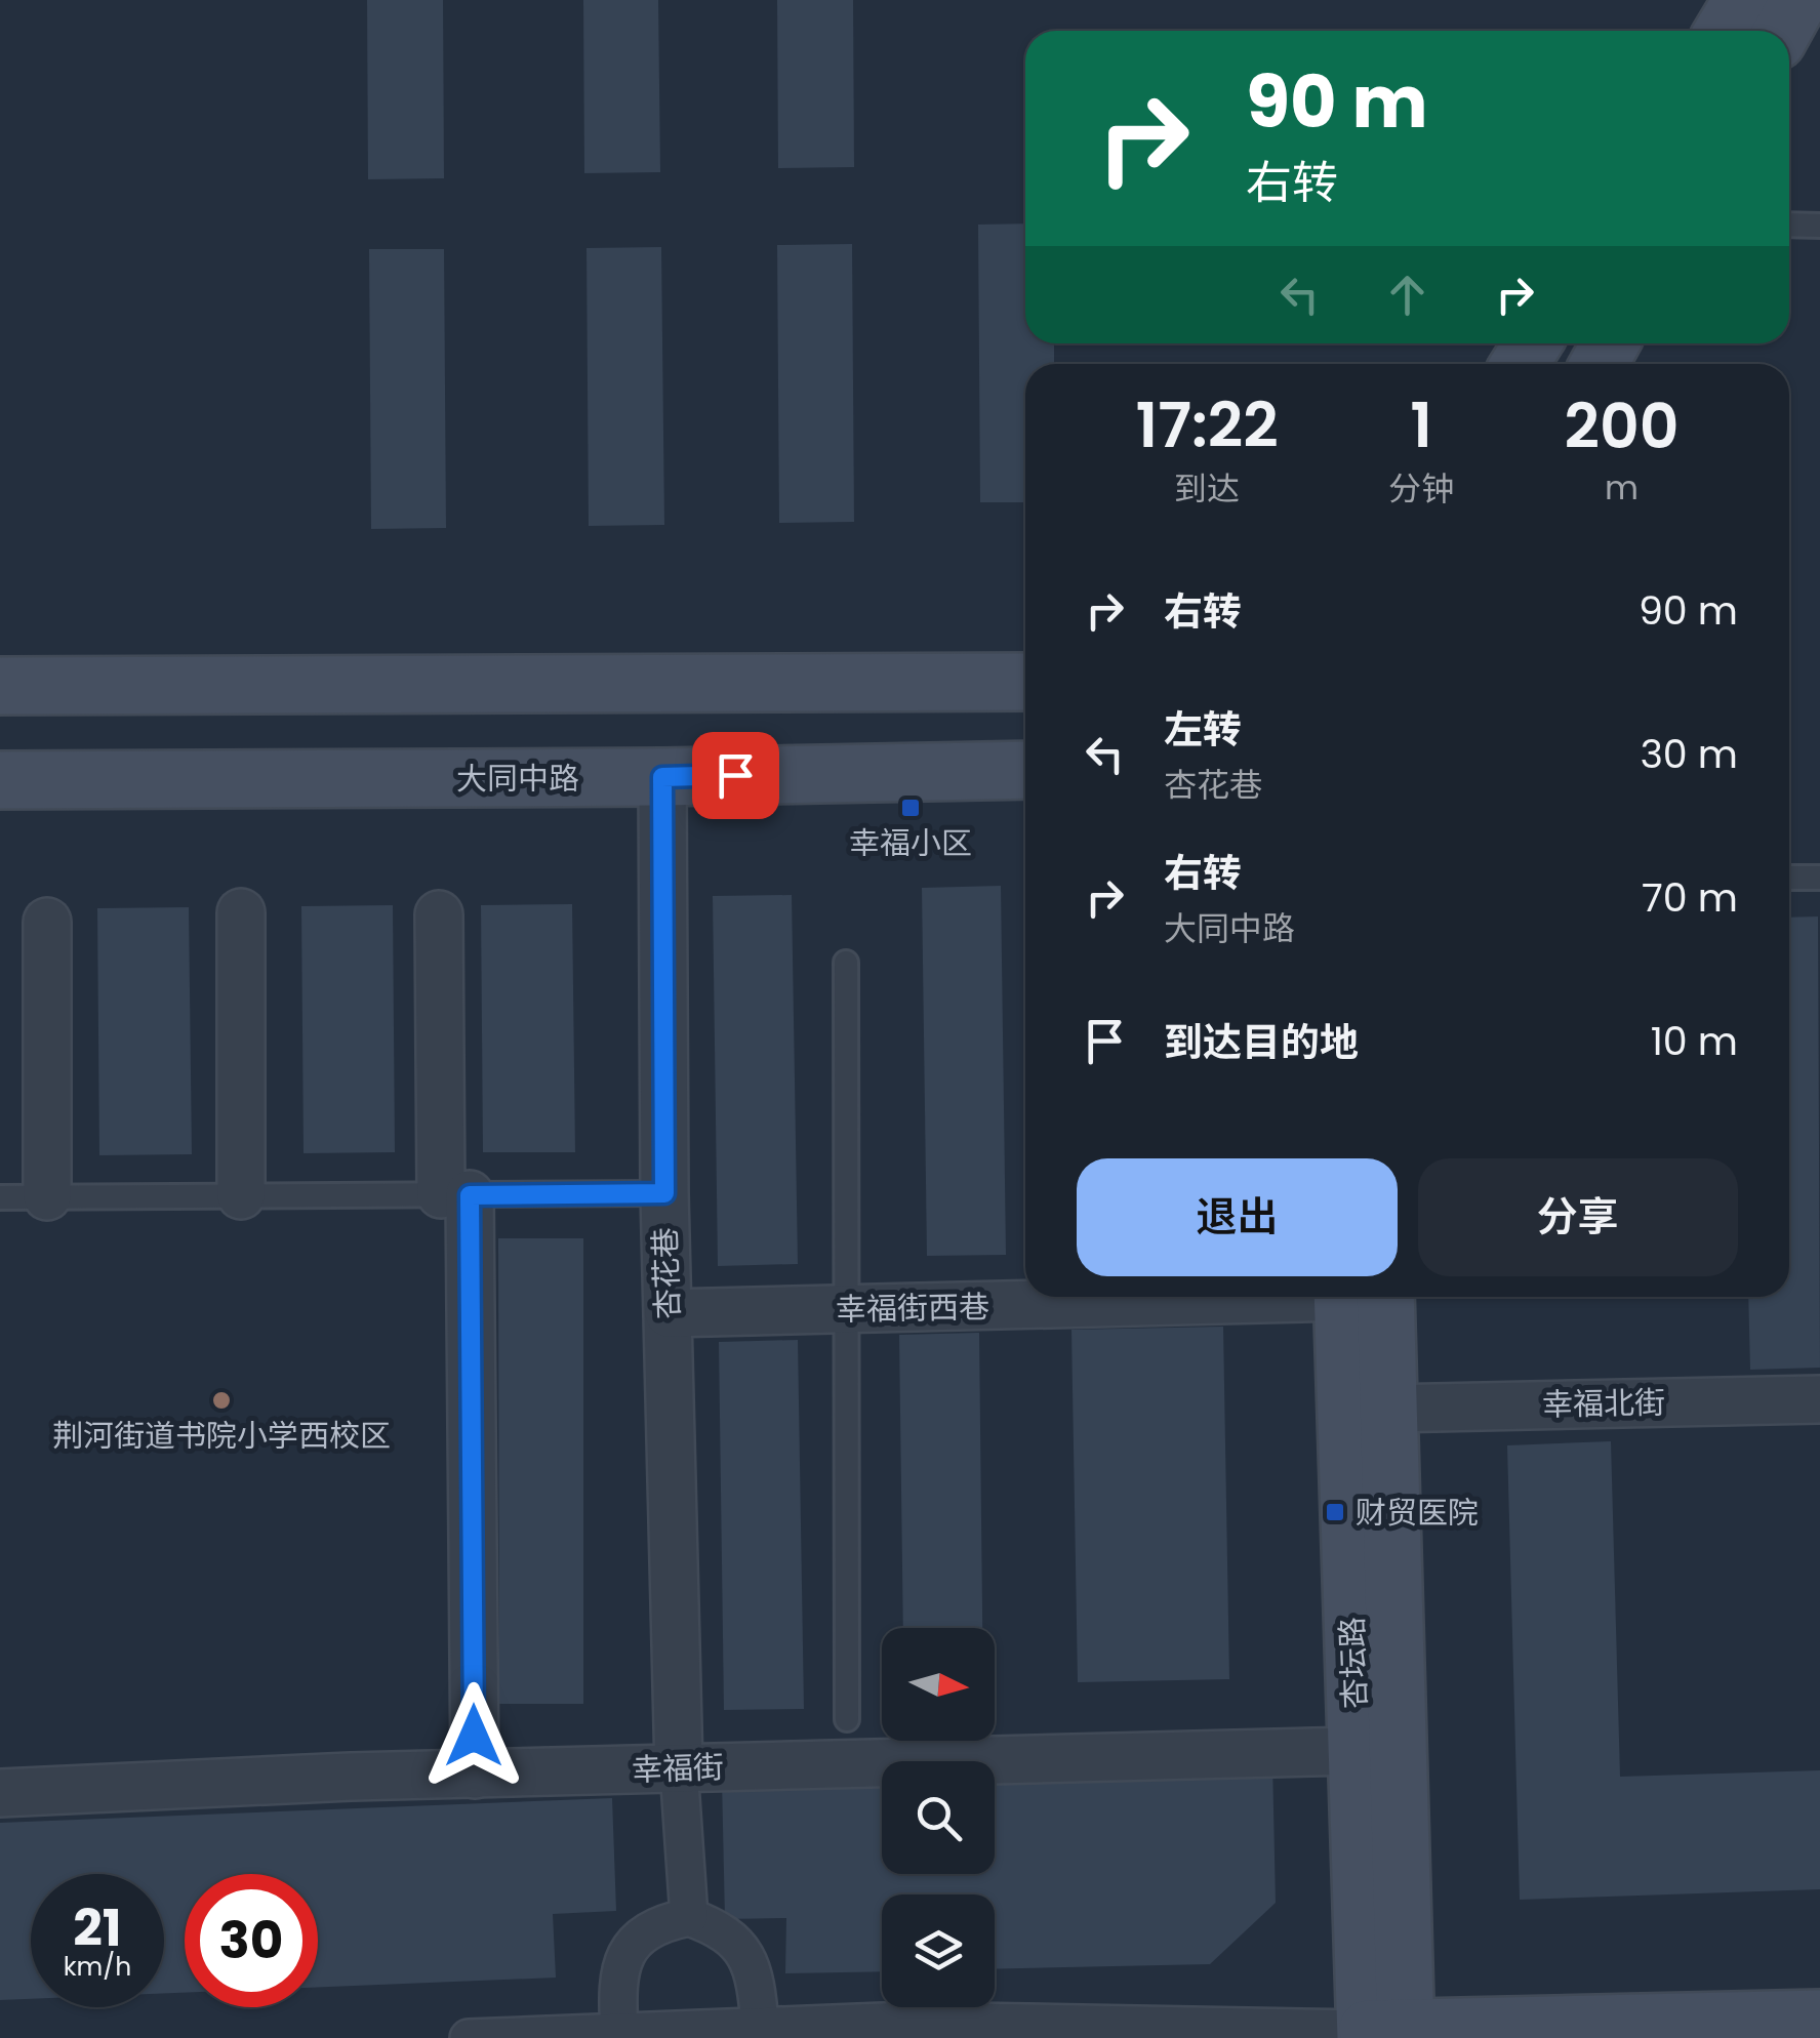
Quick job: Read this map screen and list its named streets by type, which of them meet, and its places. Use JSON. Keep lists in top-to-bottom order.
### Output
{
  "streets": {
    "main road": ["大同中路", "杏坛路"],
    "street": [
      "杏花巷",
      "幸福街西巷",
      "幸福北街",
      "幸福街"
    ]
  },
  "crossings": [
    ["大同中路", "杏花巷"],
    ["杏花巷", "幸福街西巷"],
    ["杏花巷", "幸福街"],
    ["幸福北街", "杏坛路"],
    ["杏坛路", "幸福街"]
  ],
  "places": {
    "transit": ["幸福小区", "财贸医院"],
    "other": ["荆河街道书院小学西校区"]
  },
  "north": "right",
  "page": {
    "turn": ["90 m", "右转"],
    "eta": [
      "17:22",
      "到达",
      "1",
      "分钟",
      "200",
      "m"
    ],
    "list": [
      {
        "name": "右转",
        "value": "90 m"
      },
      {
        "name": "左转",
        "note": "杏花巷",
        "value": "30 m"
      },
      {
        "name": "右转",
        "note": "大同中路",
        "value": "70 m"
      },
      {
        "name": "到达目的地",
        "value": "10 m"
      }
    ],
    "buttons": ["退出", "分享"],
    "speed": "21 km/h",
    "limit": "30"
  }
}
